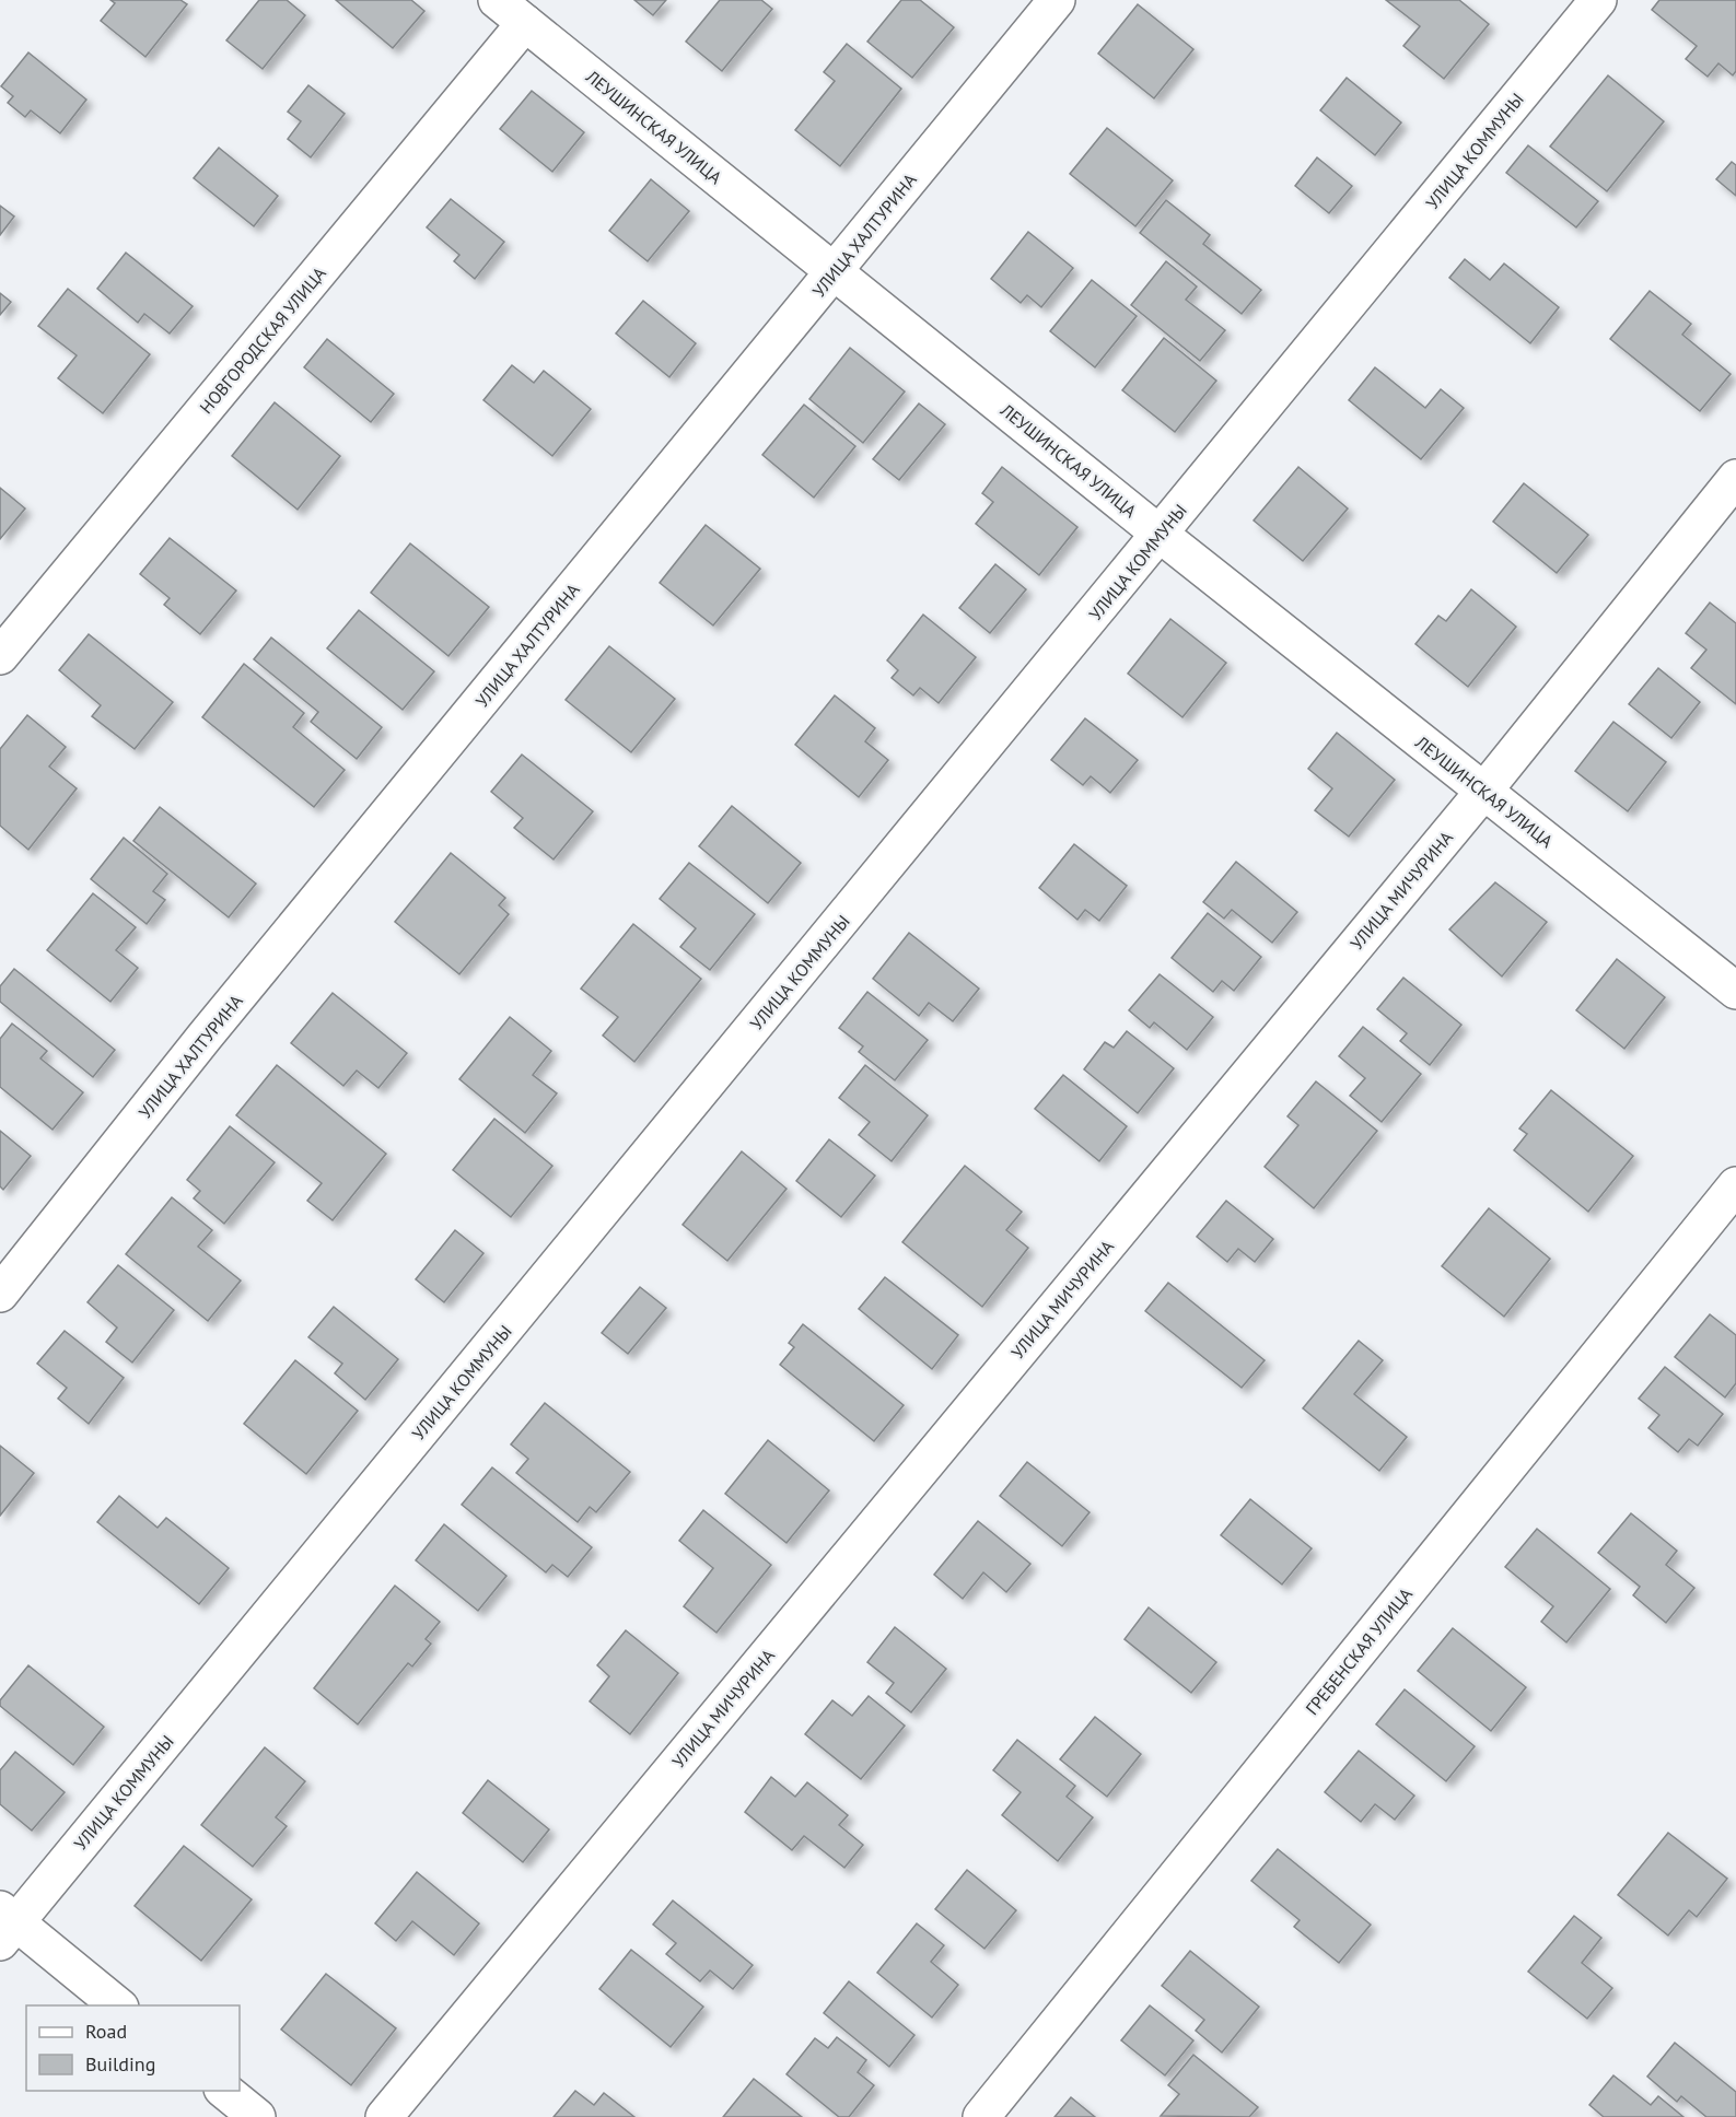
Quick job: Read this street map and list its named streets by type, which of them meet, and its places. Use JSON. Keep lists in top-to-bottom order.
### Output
{
  "streets": {
    "street": [
      "ЛЕУШИНСКАЯ УЛИЦА",
      "УЛИЦА КОММУНЫ",
      "УЛИЦА ХАЛТУРИНА",
      "НОВГОРОДСКАЯ УЛИЦА",
      "УЛИЦА МИЧУРИНА",
      "ГРЕБЕНСКАЯ УЛИЦА"
    ]
  },
  "crossings": [
    ["ЛЕУШИНСКАЯ УЛИЦА", "УЛИЦА КОММУНЫ"],
    ["ЛЕУШИНСКАЯ УЛИЦА", "УЛИЦА ХАЛТУРИНА"],
    ["ЛЕУШИНСКАЯ УЛИЦА", "НОВГОРОДСКАЯ УЛИЦА"],
    ["ЛЕУШИНСКАЯ УЛИЦА", "УЛИЦА МИЧУРИНА"]
  ],
  "legend": ["Road", "Building"]
}
